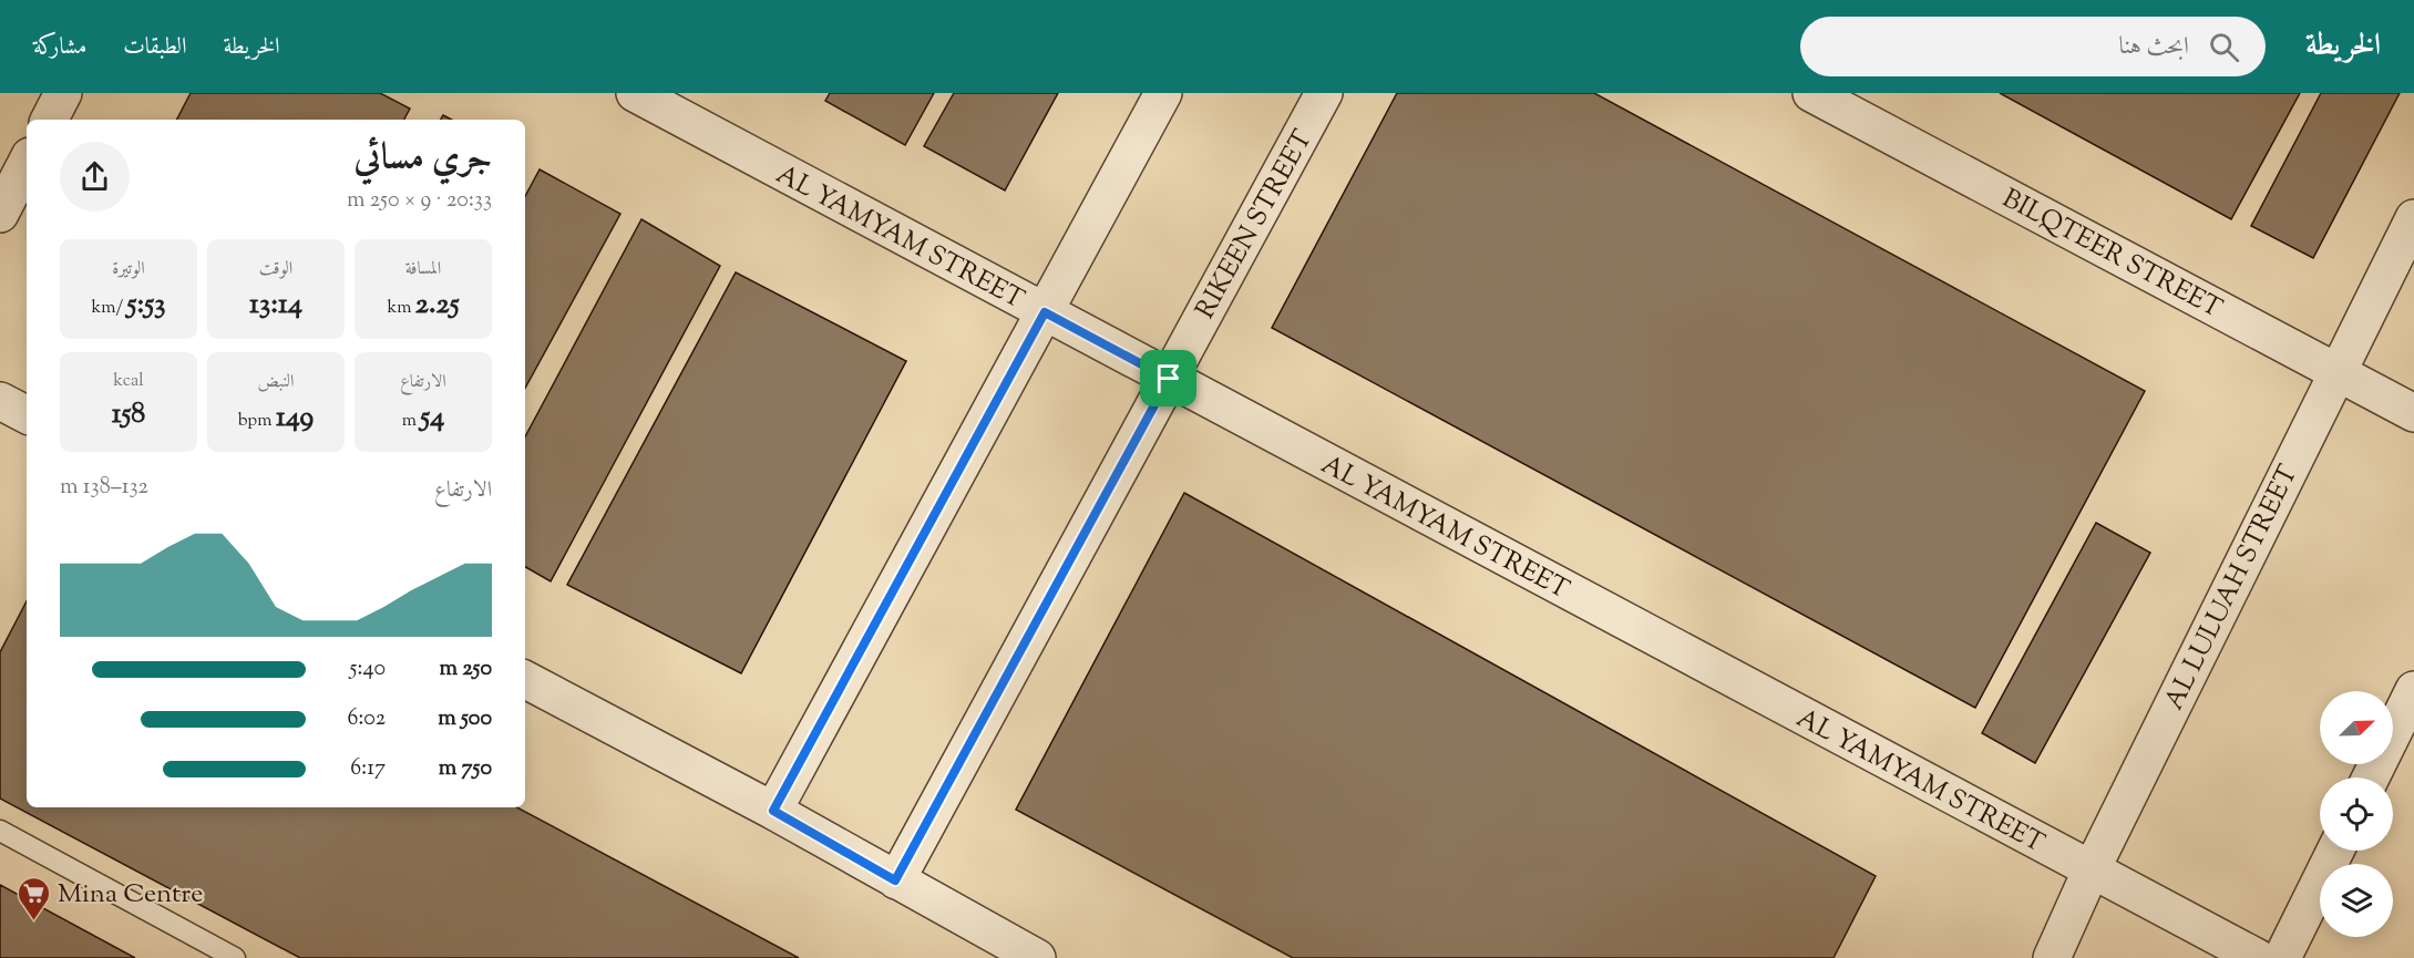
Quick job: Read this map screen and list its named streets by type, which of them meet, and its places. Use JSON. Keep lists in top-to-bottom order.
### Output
{
  "streets": {
    "street": [
      "RIKEEN STREET",
      "AL YAMYAM STREET",
      "BILQTEER STREET",
      "AL LULUAH STREET"
    ]
  },
  "crossings": [
    ["RIKEEN STREET", "AL YAMYAM STREET"],
    ["AL YAMYAM STREET", "AL LULUAH STREET"],
    ["BILQTEER STREET", "AL LULUAH STREET"]
  ],
  "places": {
    "supermarket": ["Mina Centre"]
  },
  "north": "top right",
  "page": {
    "header": "الخريطة",
    "search": "ابحث هنا",
    "nav": ["الخريطة", "الطبقات", "مشاركة"],
    "heading": ["جري مسائي", "20:33 · 9 × 250 m"],
    "stats": [
      ["المسافة", "2.25 km"],
      ["الوقت", "13:14"],
      ["الوتيرة", "5:53 /km"],
      ["الارتفاع", "54 m"],
      ["النبض", "149 bpm"],
      ["kcal", "158"]
    ],
    "chart": ["الارتفاع", "132–138 m"],
    "list": [
      {
        "name": "250 m",
        "note": "5:40"
      },
      {
        "name": "500 m",
        "note": "6:02"
      },
      {
        "name": "750 m",
        "note": "6:17"
      }
    ]
  }
}
